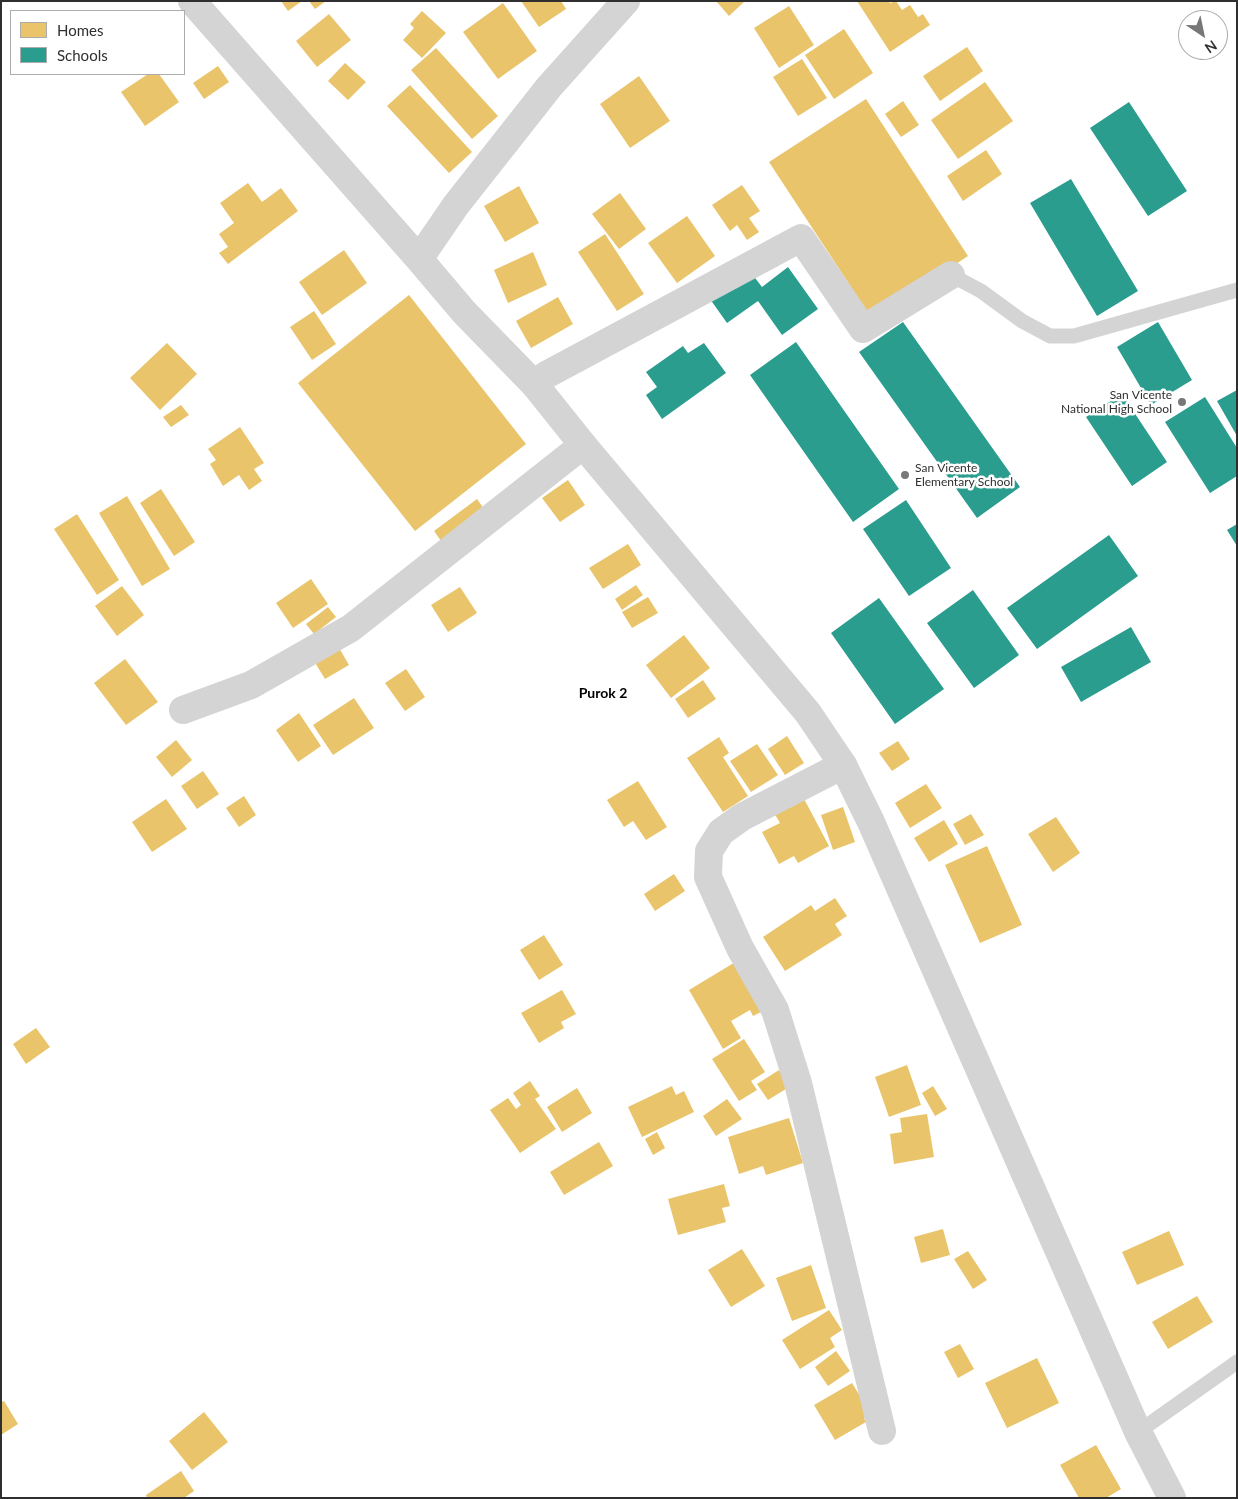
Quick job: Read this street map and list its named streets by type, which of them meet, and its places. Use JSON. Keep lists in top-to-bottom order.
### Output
{
  "districts": ["Purok 2"],
  "places": ["San Vicente National High School", "San Vicente Elementary School"],
  "legend": ["Homes", "Schools"],
  "north": "bottom right"
}
